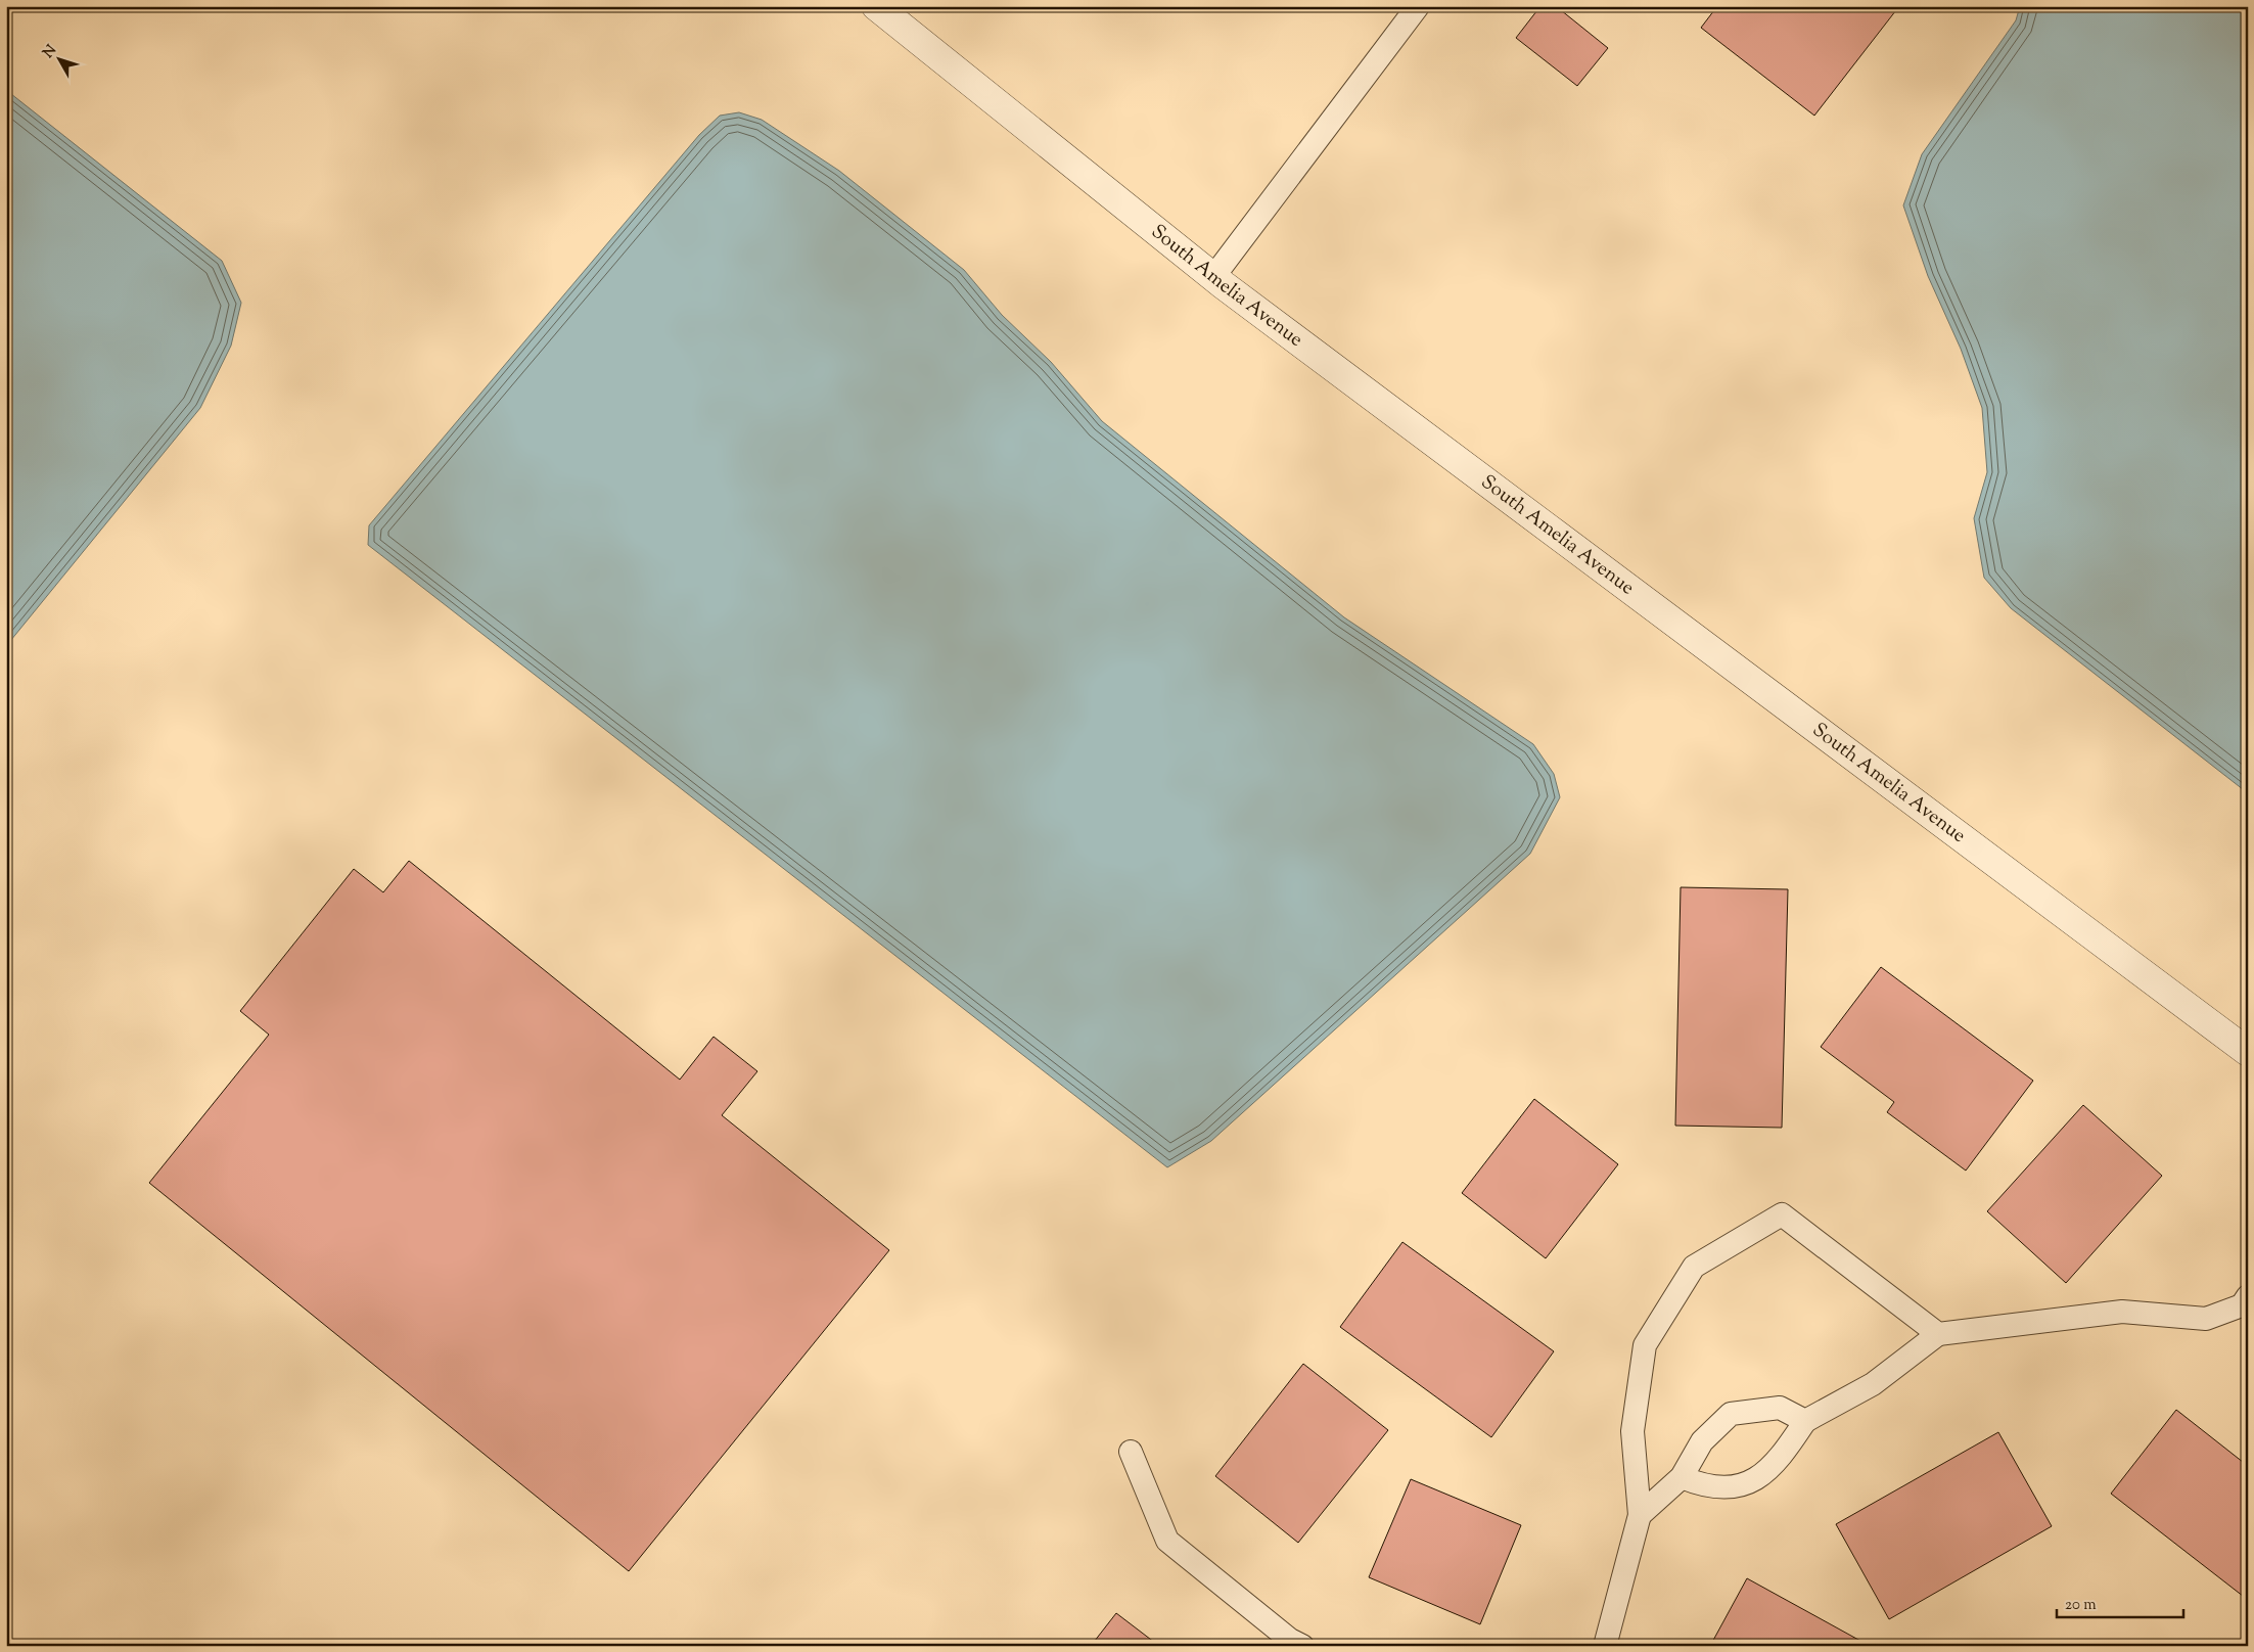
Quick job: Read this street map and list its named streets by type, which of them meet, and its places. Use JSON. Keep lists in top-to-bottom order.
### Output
{
  "streets": {
    "street": ["South Amelia Avenue"]
  },
  "scale_bar": "20 m",
  "north": "top left"
}
